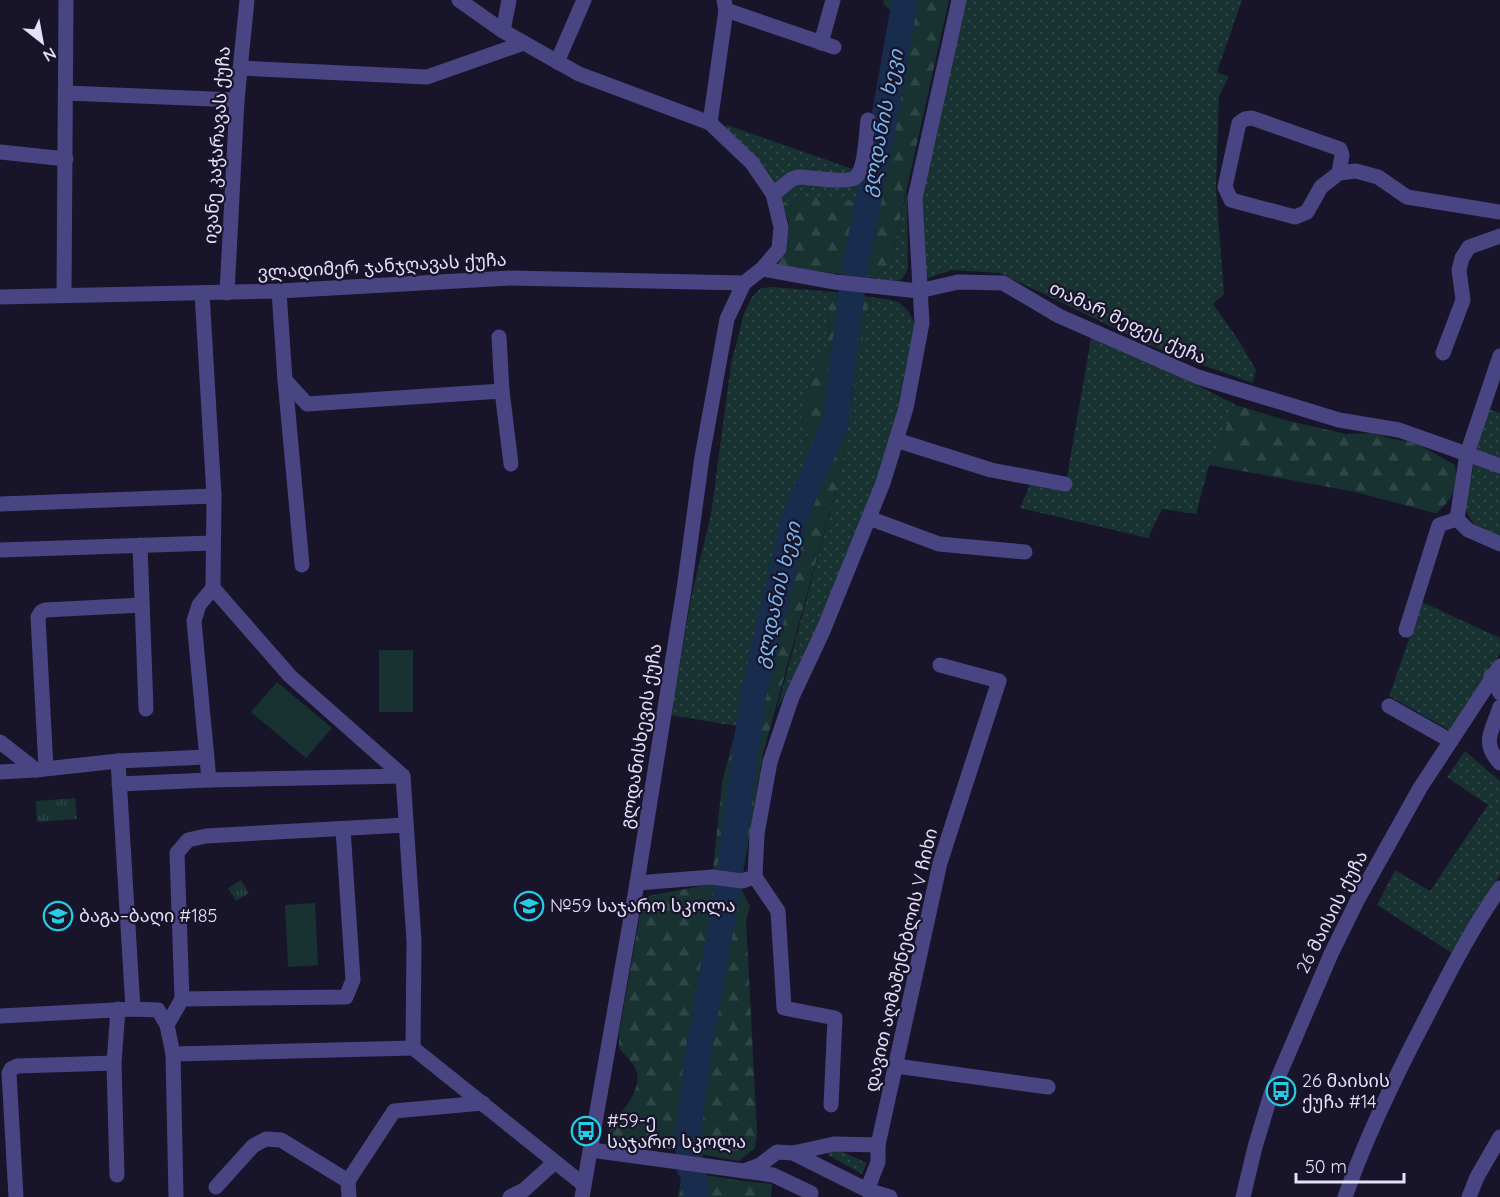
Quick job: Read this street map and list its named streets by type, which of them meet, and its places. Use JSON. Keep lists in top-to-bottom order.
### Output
{
  "streets": {
    "street": [
      "ივანე კაჭარავას ქუჩა",
      "ვლადიმერ ჯანჯღავას ქუჩა",
      "თამარ მეფეს ქუჩა",
      "გლდანისხევის ქუჩა",
      "26 მაისის ქუჩა",
      "დავით აღმაშენებლის V ჩიხი"
    ]
  },
  "crossings": [
    ["ივანე კაჭარავას ქუჩა", "ვლადიმერ ჯანჯღავას ქუჩა"],
    ["ვლადიმერ ჯანჯღავას ქუჩა", "გლდანისხევის ქუჩა"]
  ],
  "water": ["გლდანის ხევი"],
  "places": {
    "school or university": ["№59 საჯარო სკოლა", "ბაგა–ბაღი #185"],
    "bus stop": ["26 მაისის ქუჩა #14", "#59-ე საჯარო სკოლა"]
  },
  "scale_bar": "50 m",
  "north": "bottom right"
}
